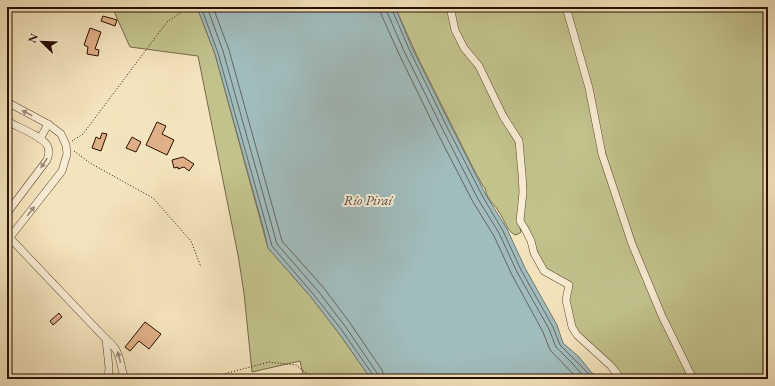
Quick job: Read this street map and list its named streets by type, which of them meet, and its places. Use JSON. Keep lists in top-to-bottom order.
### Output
{
  "water": ["Río Piraí"],
  "north": "top left"
}
